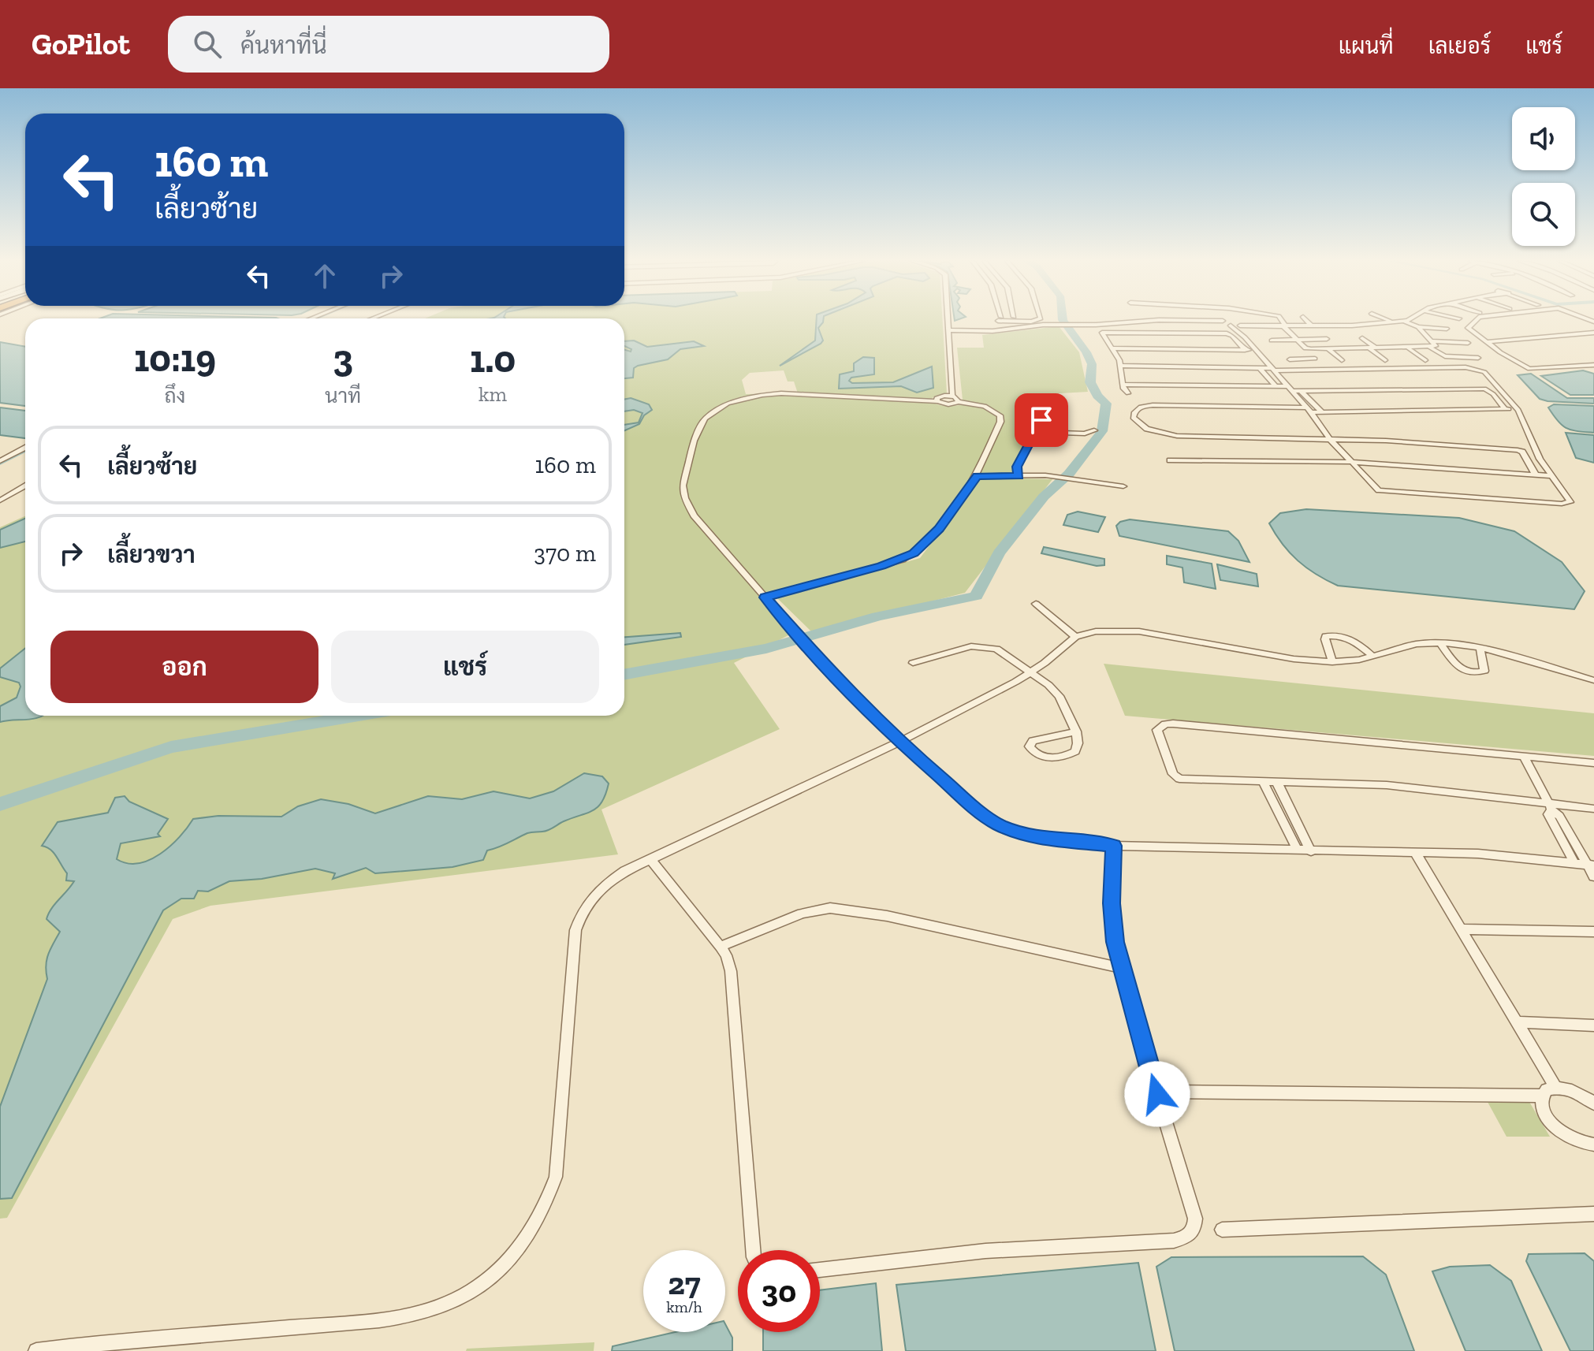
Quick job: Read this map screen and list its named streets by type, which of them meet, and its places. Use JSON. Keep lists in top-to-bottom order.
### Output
{
  "page": {
    "header": "GoPilot",
    "search": "ค้นหาที่นี่",
    "nav": ["แผนที่", "เลเยอร์", "แชร์"],
    "turn": ["160 m", "เลี้ยวซ้าย"],
    "eta": [
      "10:19",
      "ถึง",
      "3",
      "นาที",
      "1.0",
      "km"
    ],
    "list": [
      {
        "name": "เลี้ยวซ้าย",
        "value": "160 m"
      },
      {
        "name": "เลี้ยวขวา",
        "value": "370 m"
      }
    ],
    "buttons": ["ออก", "แชร์"],
    "speed": "27 km/h",
    "limit": "30"
  }
}
